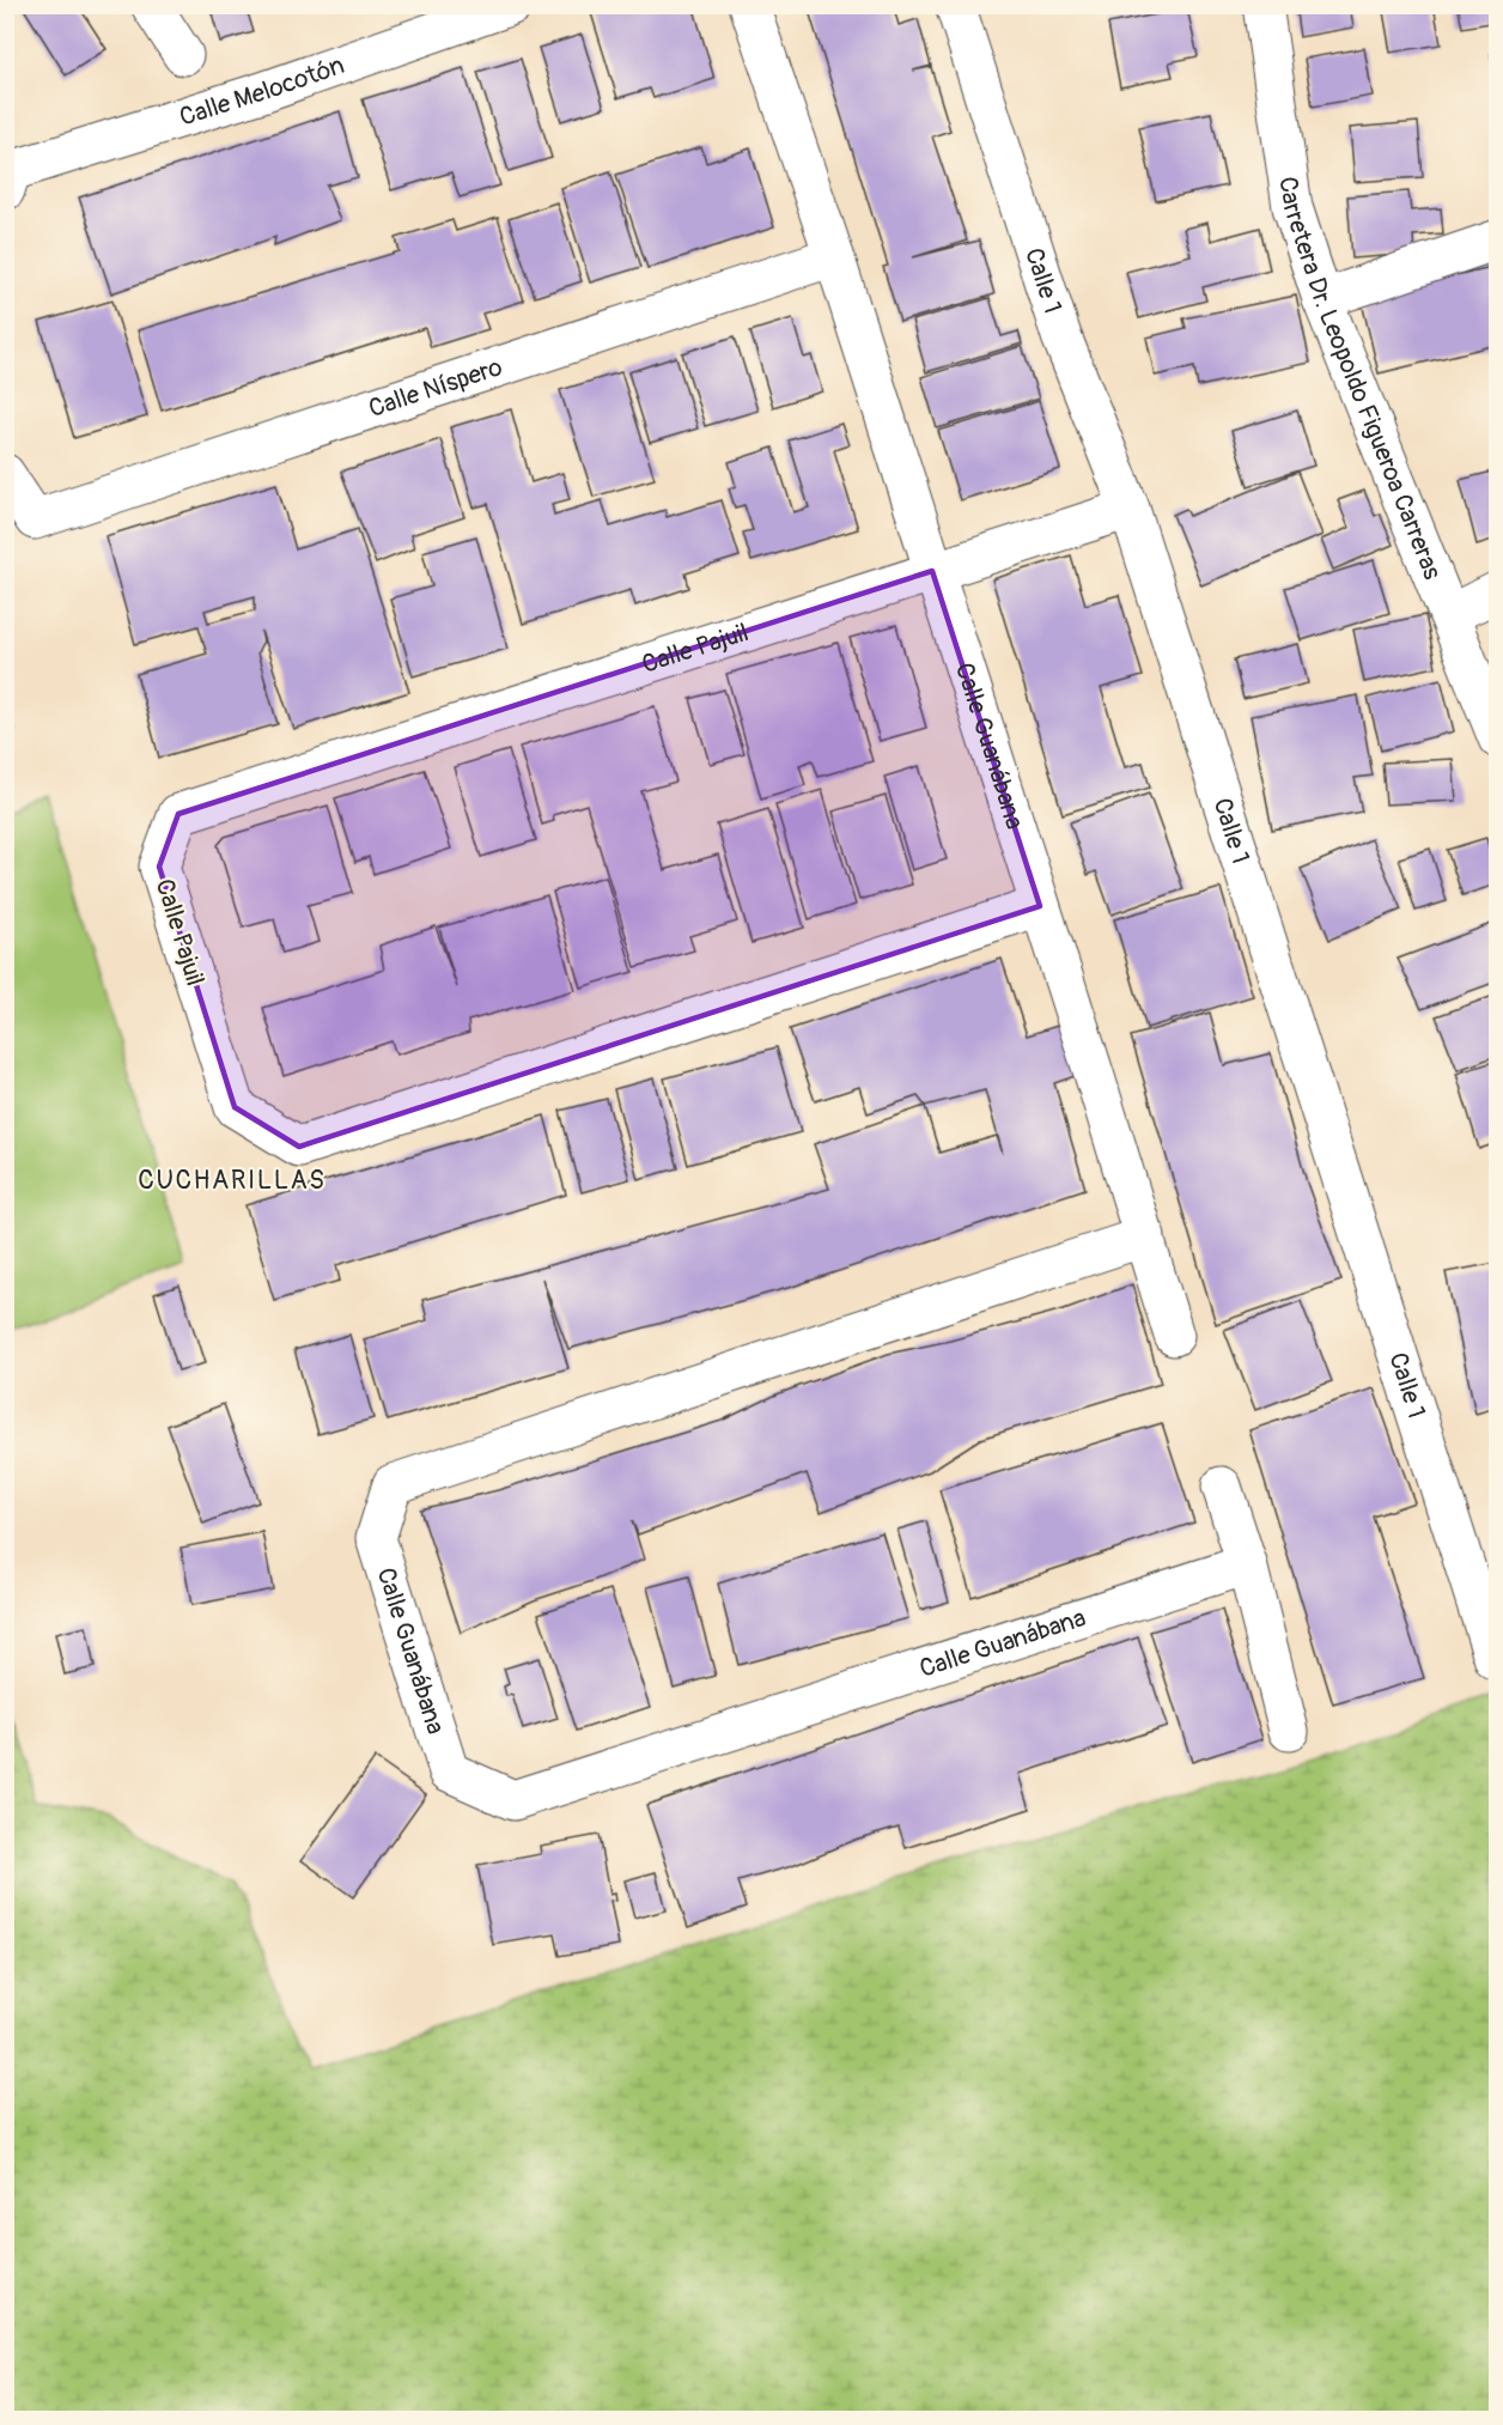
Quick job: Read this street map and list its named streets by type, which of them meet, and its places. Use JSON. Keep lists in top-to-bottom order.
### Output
{
  "streets": {
    "street": [
      "Calle Melocotón",
      "Calle 1",
      "Carretera Dr. Leopoldo Figueroa Carreras",
      "Calle Níspero",
      "Calle Pajuil",
      "Calle Guanábana"
    ]
  },
  "crossings": [
    ["Calle 1", "Calle Pajuil"],
    ["Calle Níspero", "Calle Guanábana"],
    ["Calle Pajuil", "Calle Guanábana"]
  ],
  "districts": ["CUCHARILLAS"]
}
